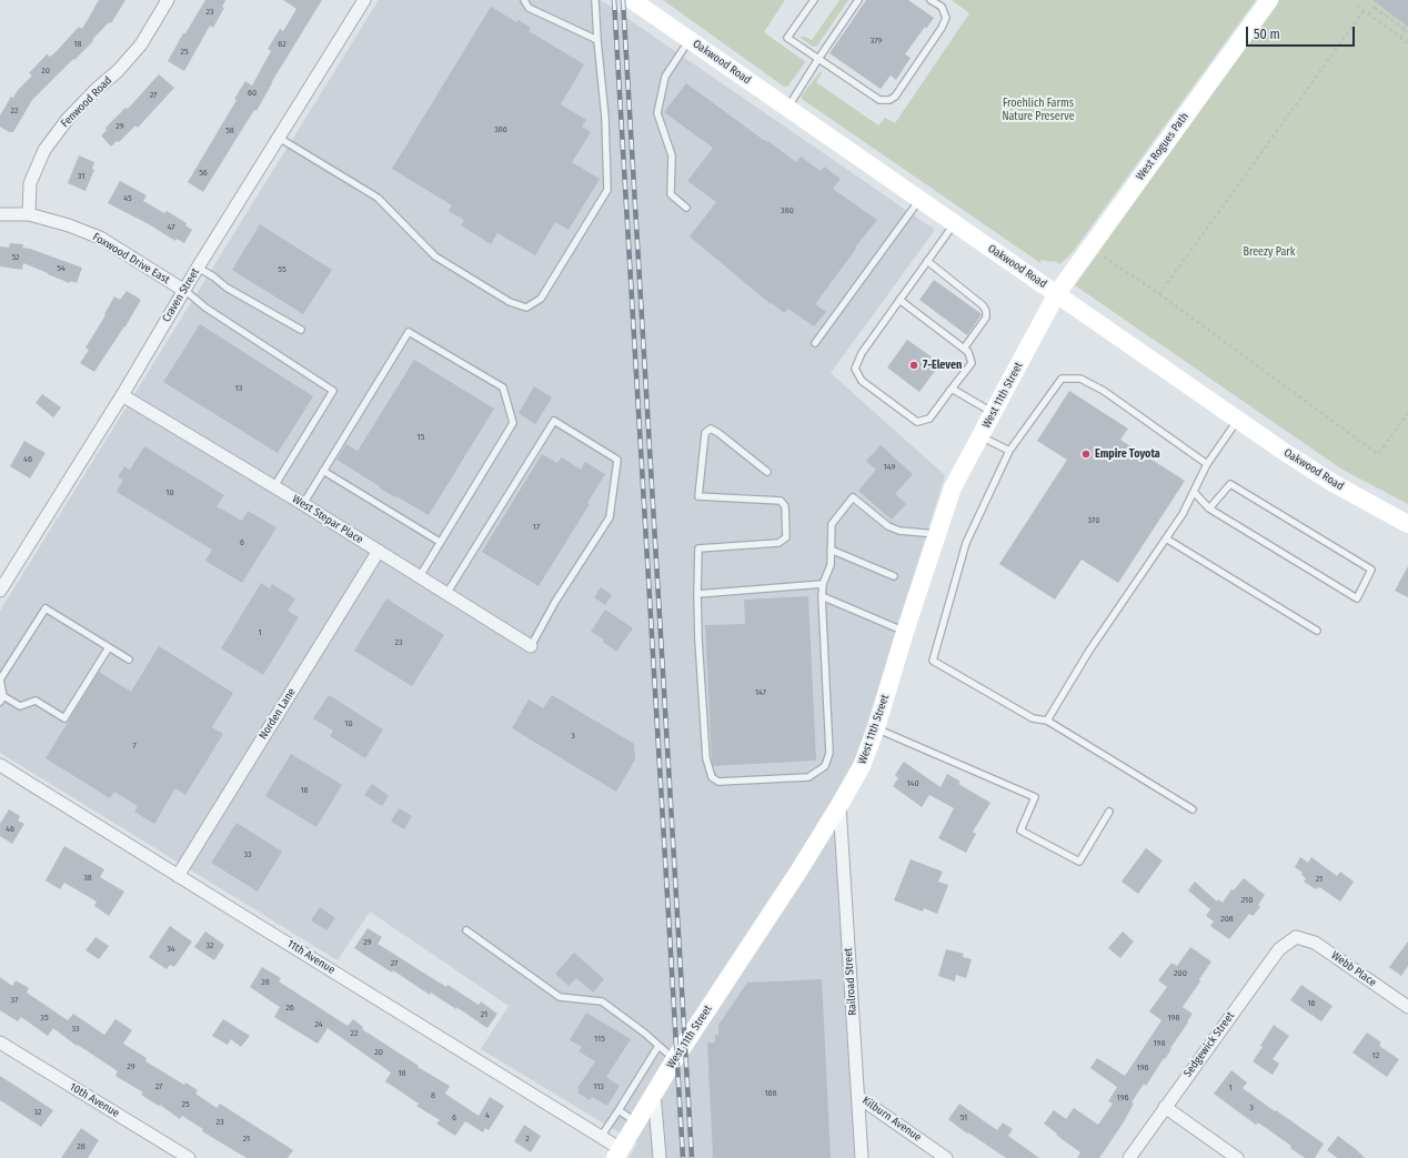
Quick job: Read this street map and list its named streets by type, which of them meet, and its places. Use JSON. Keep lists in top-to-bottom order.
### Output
{
  "streets": {
    "street": [
      "Oakwood Road",
      "Fenwood Road",
      "West Rogues Path",
      "Foxwood Drive East",
      "Craven Street",
      "West 11th Street",
      "West Stepar Place",
      "Norden Lane",
      "11th Avenue",
      "Webb Place",
      "Railroad Street",
      "Sedgewick Street",
      "10th Avenue",
      "Kilburn Avenue"
    ]
  },
  "crossings": [
    ["Oakwood Road", "West Rogues Path"],
    ["Oakwood Road", "West 11th Street"],
    ["Fenwood Road", "Foxwood Drive East"],
    ["West Rogues Path", "West 11th Street"],
    ["Foxwood Drive East", "Craven Street"],
    ["Craven Street", "West Stepar Place"],
    ["West 11th Street", "11th Avenue"],
    ["West 11th Street", "Railroad Street"],
    ["West Stepar Place", "Norden Lane"],
    ["Norden Lane", "11th Avenue"],
    ["Webb Place", "Sedgewick Street"],
    ["Railroad Street", "Kilburn Avenue"]
  ],
  "parks": ["Froehlich Farms Nature Preserve", "Breezy Park"],
  "places": ["7-Eleven", "Empire Toyota"],
  "house_numbers": [
    "23",
    "379",
    "18",
    "62",
    "25",
    "20",
    "60",
    "27",
    "22",
    "29",
    "386",
    "58",
    "56",
    "31",
    "45",
    "380",
    "47",
    "52",
    "54",
    "55",
    "13",
    "15",
    "46",
    "149",
    "10",
    "370",
    "17",
    "6",
    "1",
    "23",
    "147",
    "10",
    "3",
    "7",
    "140",
    "16",
    "46",
    "33",
    "38",
    "21",
    "210",
    "208",
    "29",
    "32",
    "34",
    "27",
    "200",
    "28",
    "37",
    "16",
    "26",
    "21",
    "35",
    "198",
    "24",
    "33",
    "22",
    "115",
    "198",
    "20",
    "12",
    "29",
    "196",
    "18",
    "27",
    "113",
    "1",
    "168",
    "8",
    "196",
    "25",
    "3",
    "32",
    "4",
    "6",
    "51",
    "23",
    "21",
    "2",
    "28"
  ],
  "scale_bar": "50 m"
}
